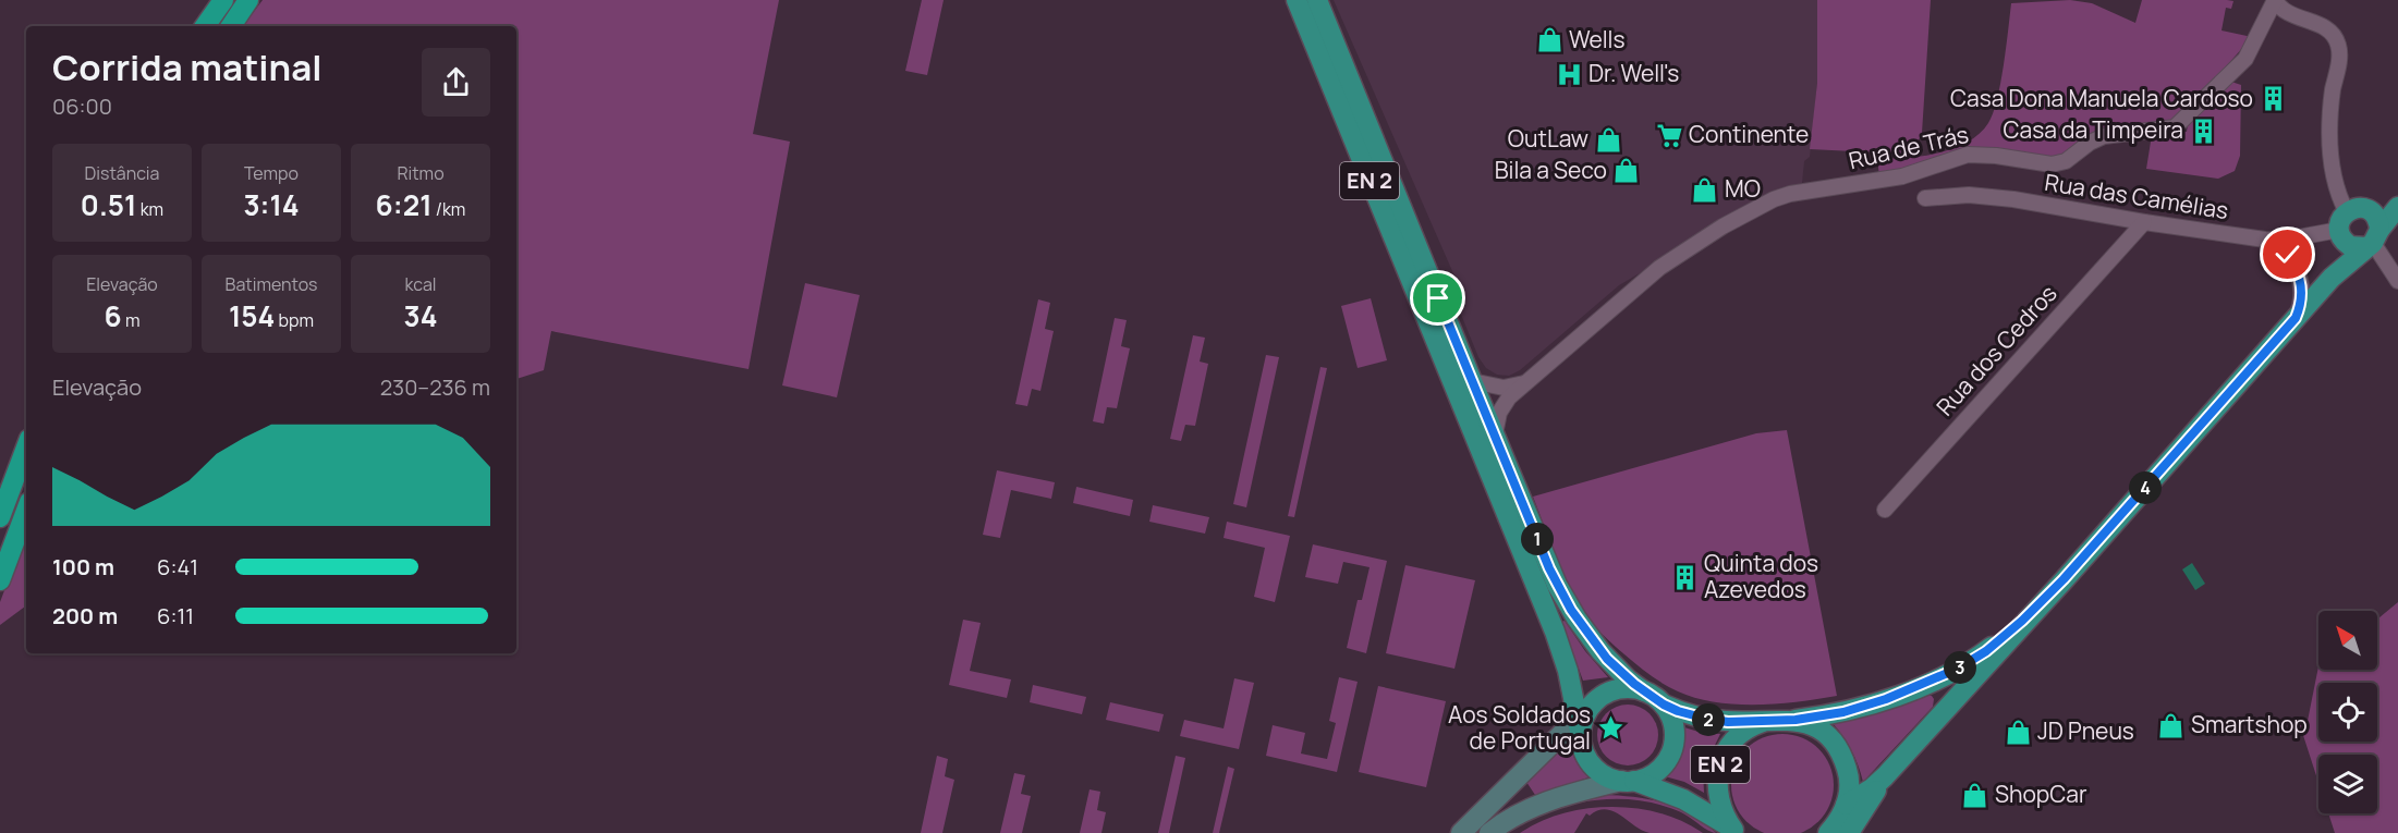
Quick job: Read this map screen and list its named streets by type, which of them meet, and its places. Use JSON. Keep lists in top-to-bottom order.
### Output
{
  "streets": {
    "main road": ["EN 2"],
    "street": ["Rua de Trás", "Rua das Camélias", "Rua dos Cedros"]
  },
  "crossings": [
    ["Rua das Camélias", "Rua dos Cedros"]
  ],
  "places": {
    "shop": [
      "Wells",
      "OutLaw",
      "Bila a Seco",
      "MO",
      "Smartshop",
      "JD Pneus",
      "ShopCar"
    ],
    "hospital": ["Dr. Well's"],
    "building": ["Casa Dona Manuela Cardoso", "Casa da Timpeira", "Quinta dos Azevedos"],
    "supermarket": ["Continente"],
    "place": ["Aos Soldados de Portugal"]
  },
  "north": "top left",
  "page": {
    "heading": ["Corrida matinal", "06:00"],
    "stats": [
      ["Distância", "0.51 km"],
      ["Tempo", "3:14"],
      ["Ritmo", "6:21 /km"],
      ["Elevação", "6 m"],
      ["Batimentos", "154 bpm"],
      ["kcal", "34"]
    ],
    "chart": ["Elevação", "230–236 m"],
    "pins": [
      "4",
      "1",
      "3",
      "2"
    ],
    "list": [
      {
        "name": "100 m",
        "note": "6:41"
      },
      {
        "name": "200 m",
        "note": "6:11"
      }
    ]
  }
}
